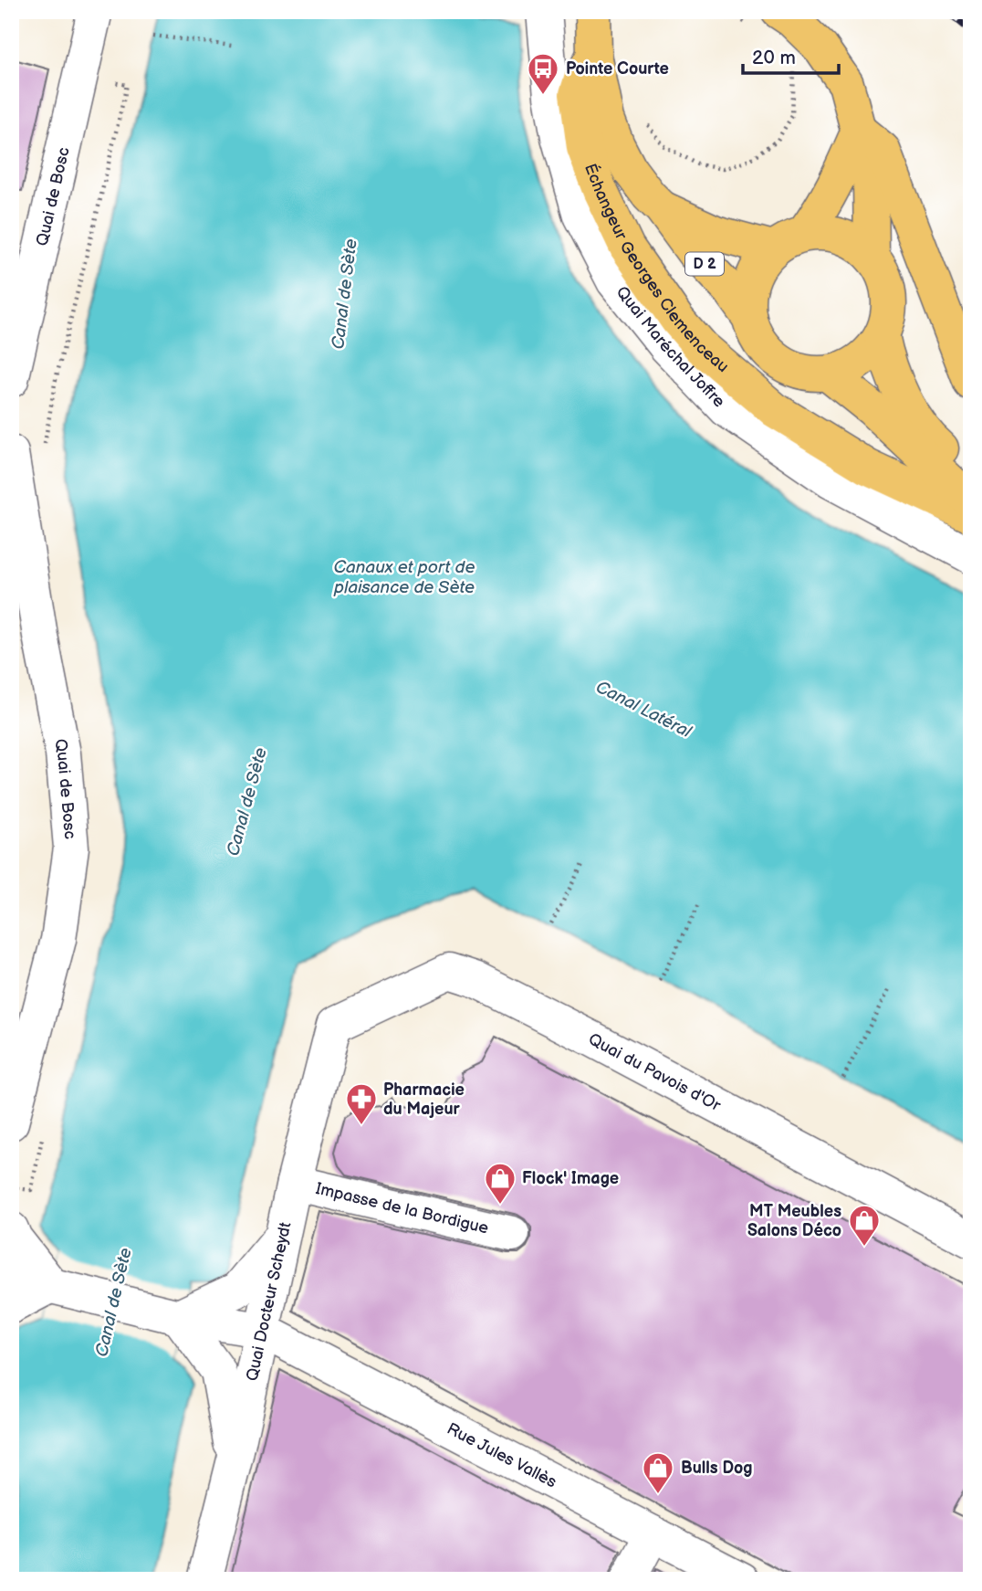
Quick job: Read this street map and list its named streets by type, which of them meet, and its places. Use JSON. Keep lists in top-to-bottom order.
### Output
{
  "streets": {
    "main road": ["D 2", "Échangeur Georges Clemenceau"],
    "street": [
      "Quai de Bosc",
      "Quai Maréchal Joffre",
      "Quai du Pavois d'Or",
      "Impasse de la Bordigue",
      "Quai Docteur Scheydt",
      "Rue Jules Vallès"
    ]
  },
  "crossings": [
    ["D 2", "Échangeur Georges Clemenceau"],
    ["Quai du Pavois d'Or", "Quai Docteur Scheydt"],
    ["Impasse de la Bordigue", "Quai Docteur Scheydt"],
    ["Quai Docteur Scheydt", "Rue Jules Vallès"]
  ],
  "water": ["Canal de Sète", "Canaux et port de plaisance de Sète", "Canal Latéral"],
  "places": {
    "bus stop": ["Pointe Courte"],
    "pharmacy": ["Pharmacie du Majeur"],
    "shop": ["Flock' Image", "MT Meubles Salons Déco", "Bulls Dog"]
  },
  "scale_bar": "20 m"
}
